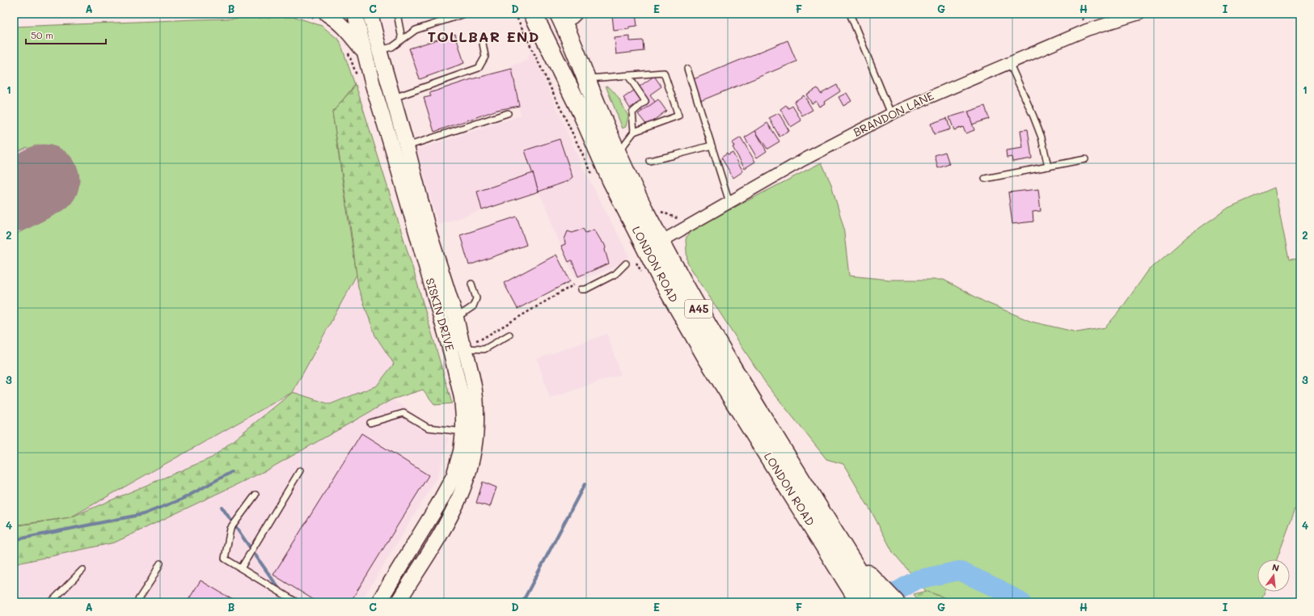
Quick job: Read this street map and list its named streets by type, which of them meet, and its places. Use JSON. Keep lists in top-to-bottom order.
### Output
{
  "streets": {
    "highway": ["LONDON ROAD", "A45"],
    "street": ["BRANDON LANE", "SISKIN DRIVE"]
  },
  "crossings": [
    ["BRANDON LANE", "LONDON ROAD"]
  ],
  "districts": ["TOLLBAR END"],
  "scale_bar": "50 m",
  "north": "top",
  "grid": {
    "columns": [
      "A",
      "B",
      "C",
      "D",
      "E",
      "F",
      "G",
      "H",
      "I"
    ],
    "rows": [
      "1",
      "2",
      "3",
      "4"
    ]
  }
}
